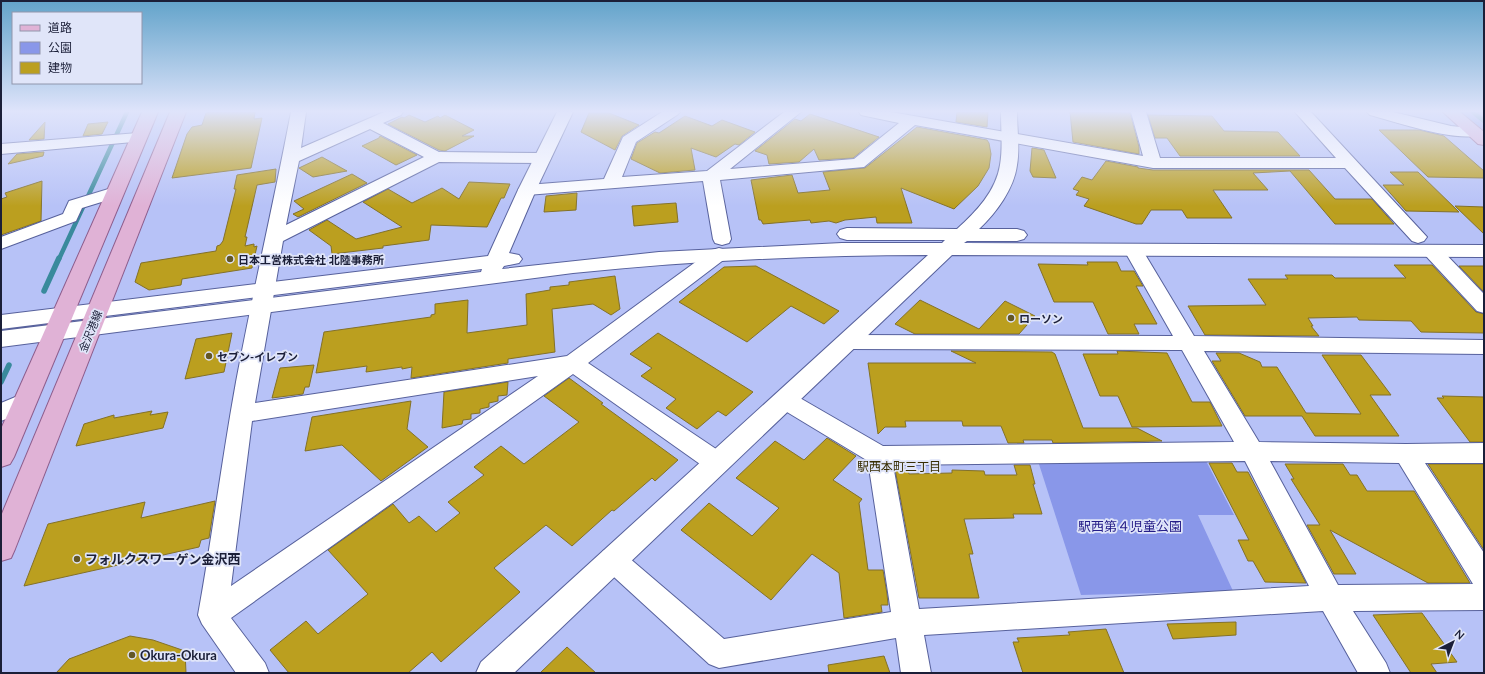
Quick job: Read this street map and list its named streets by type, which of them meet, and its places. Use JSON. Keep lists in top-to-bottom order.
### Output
{
  "streets": {
    "main road": ["金沢港線"]
  },
  "districts": ["駅西本町三丁目"],
  "parks": ["駅西第４児童公園"],
  "places": [
    "日本工営株式会社 北陸事務所",
    "ローソン",
    "セブン-イレブン",
    "フォルクスワーゲン金沢西",
    "Okura-Okura"
  ],
  "legend": ["道路", "公園", "建物"],
  "north": "top right"
}
